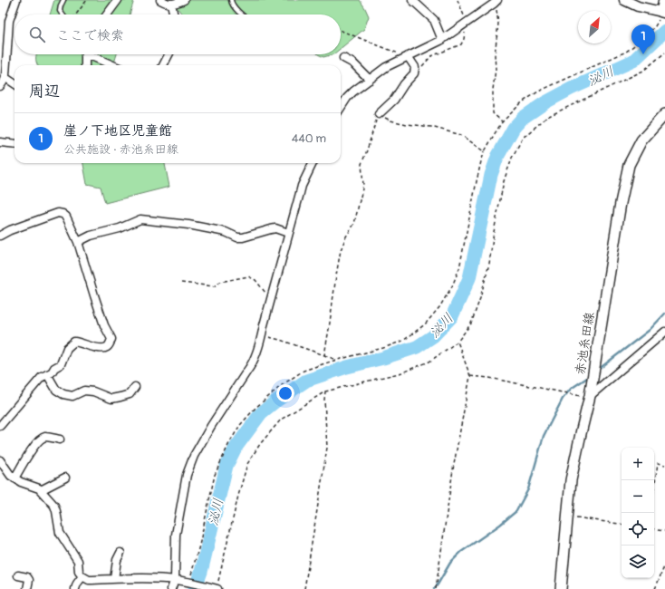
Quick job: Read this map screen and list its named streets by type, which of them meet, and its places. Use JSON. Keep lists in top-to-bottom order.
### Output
{
  "streets": {
    "main road": ["赤池糸田線"]
  },
  "water": ["泌川"],
  "north": "top right",
  "page": {
    "search": "ここで検索",
    "pins": "1",
    "heading": "周辺",
    "list": [
      {
        "mark": "1",
        "name": "崖ノ下地区児童館",
        "note": "公共施設 · 赤池糸田線",
        "value": "440 m"
      }
    ],
    "map_buttons": ["+", "−"]
  }
}
